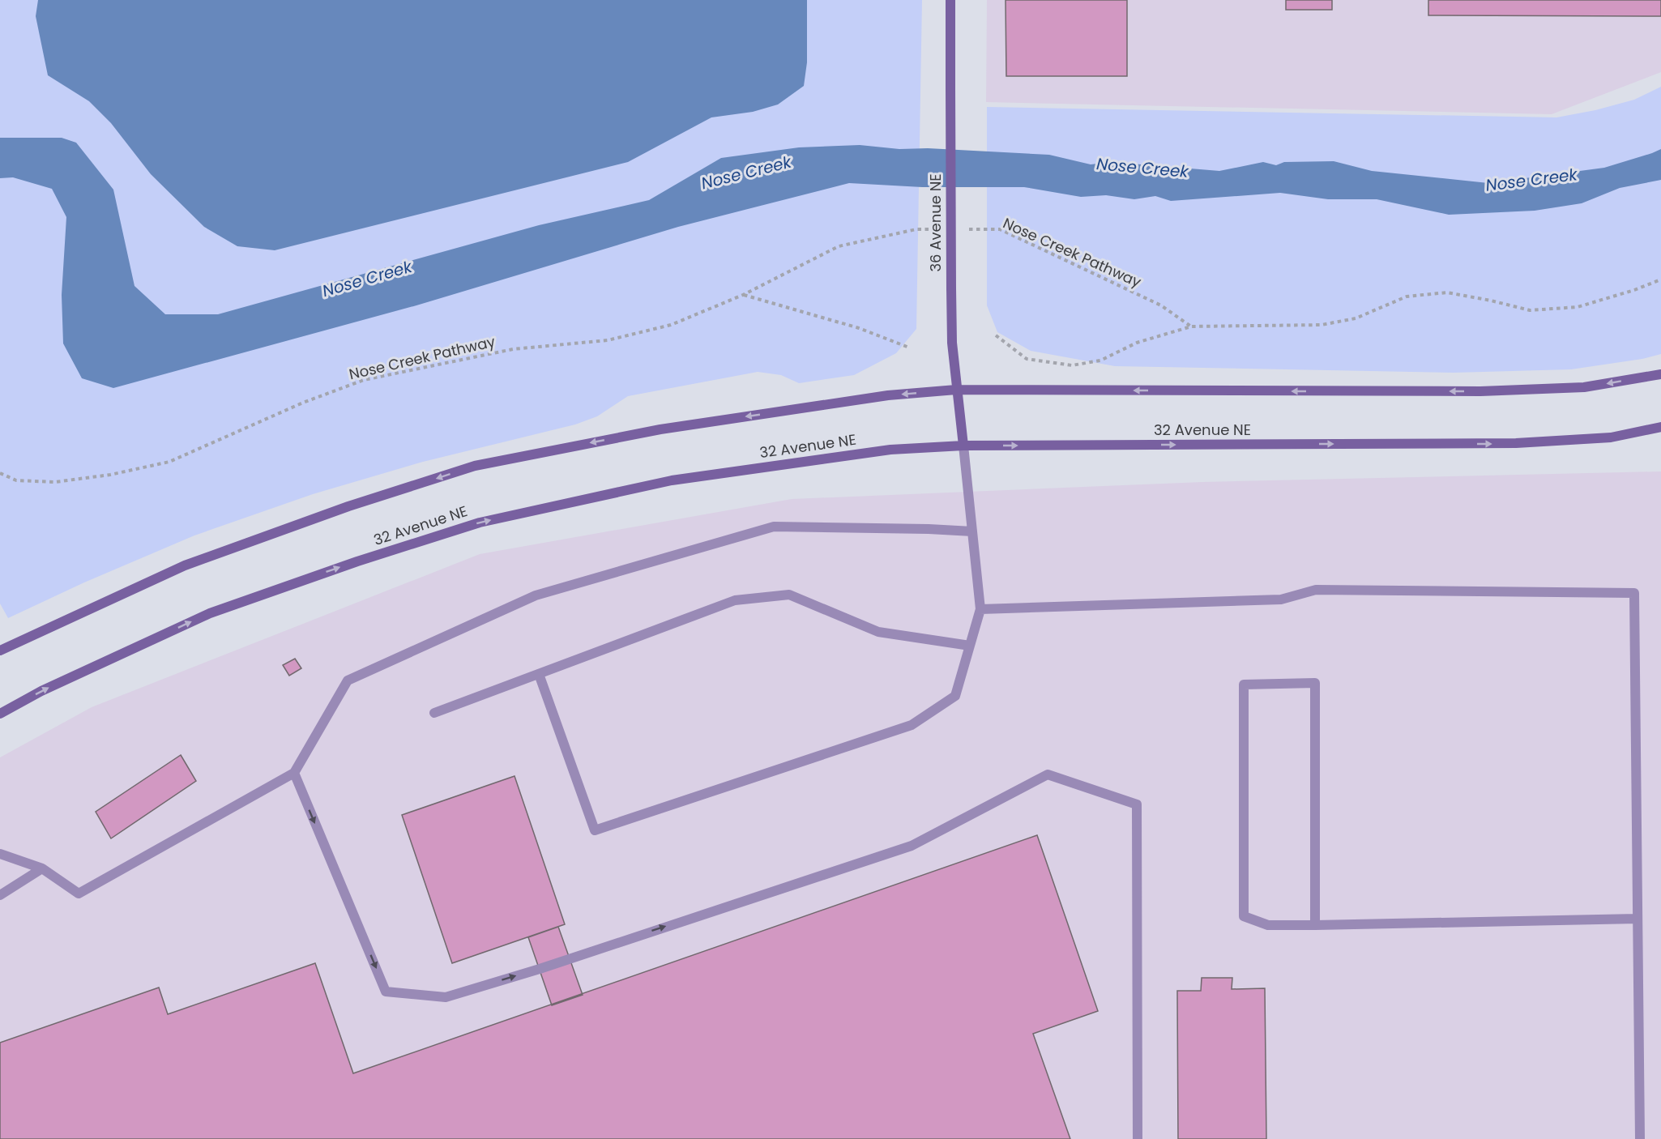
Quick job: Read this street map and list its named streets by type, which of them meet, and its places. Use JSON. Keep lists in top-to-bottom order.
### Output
{
  "streets": {
    "main road": ["36 Avenue NE", "32 Avenue NE"],
    "path": ["Nose Creek Pathway"]
  },
  "crossings": [
    ["36 Avenue NE", "32 Avenue NE"]
  ],
  "water": ["Nose Creek"]
}
